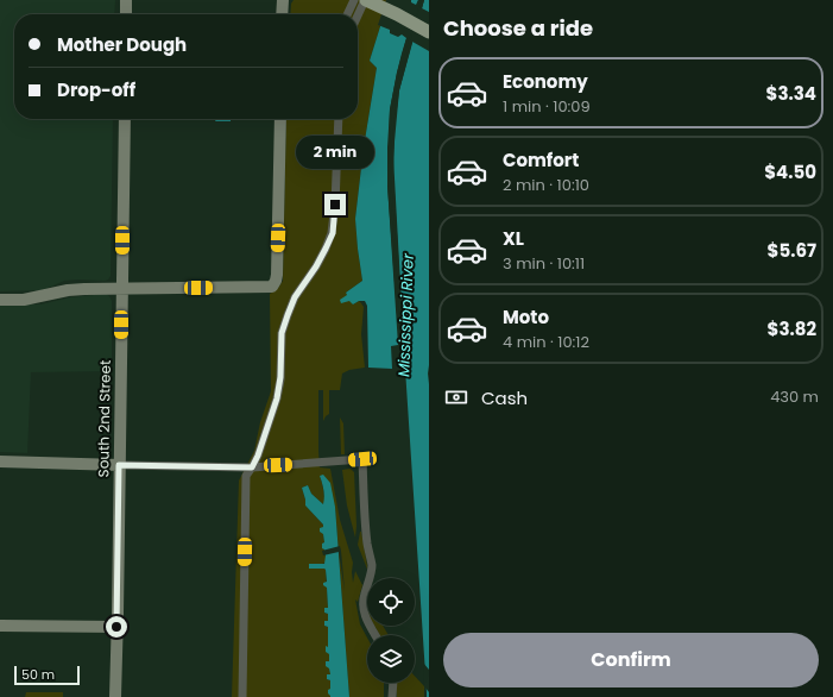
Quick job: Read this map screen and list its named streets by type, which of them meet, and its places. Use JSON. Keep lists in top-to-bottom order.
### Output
{
  "streets": {
    "street": ["South 2nd Street"]
  },
  "water": ["Mississippi River"],
  "scale_bar": "50 m",
  "page": {
    "heading": "Choose a ride",
    "banner": ["Mother Dough", "Drop-off"],
    "list": [
      {
        "name": "Economy",
        "note": "1 min · 10:09",
        "value": "$3.34"
      },
      {
        "name": "Comfort",
        "note": "2 min · 10:10",
        "value": "$4.50"
      },
      {
        "name": "XL",
        "note": "3 min · 10:11",
        "value": "$5.67"
      },
      {
        "name": "Moto",
        "note": "4 min · 10:12",
        "value": "$3.82"
      }
    ],
    "bubble": "2 min",
    "pay": ["Cash", "430 m"],
    "buttons": "Confirm",
    "scale": "50 m"
  }
}
